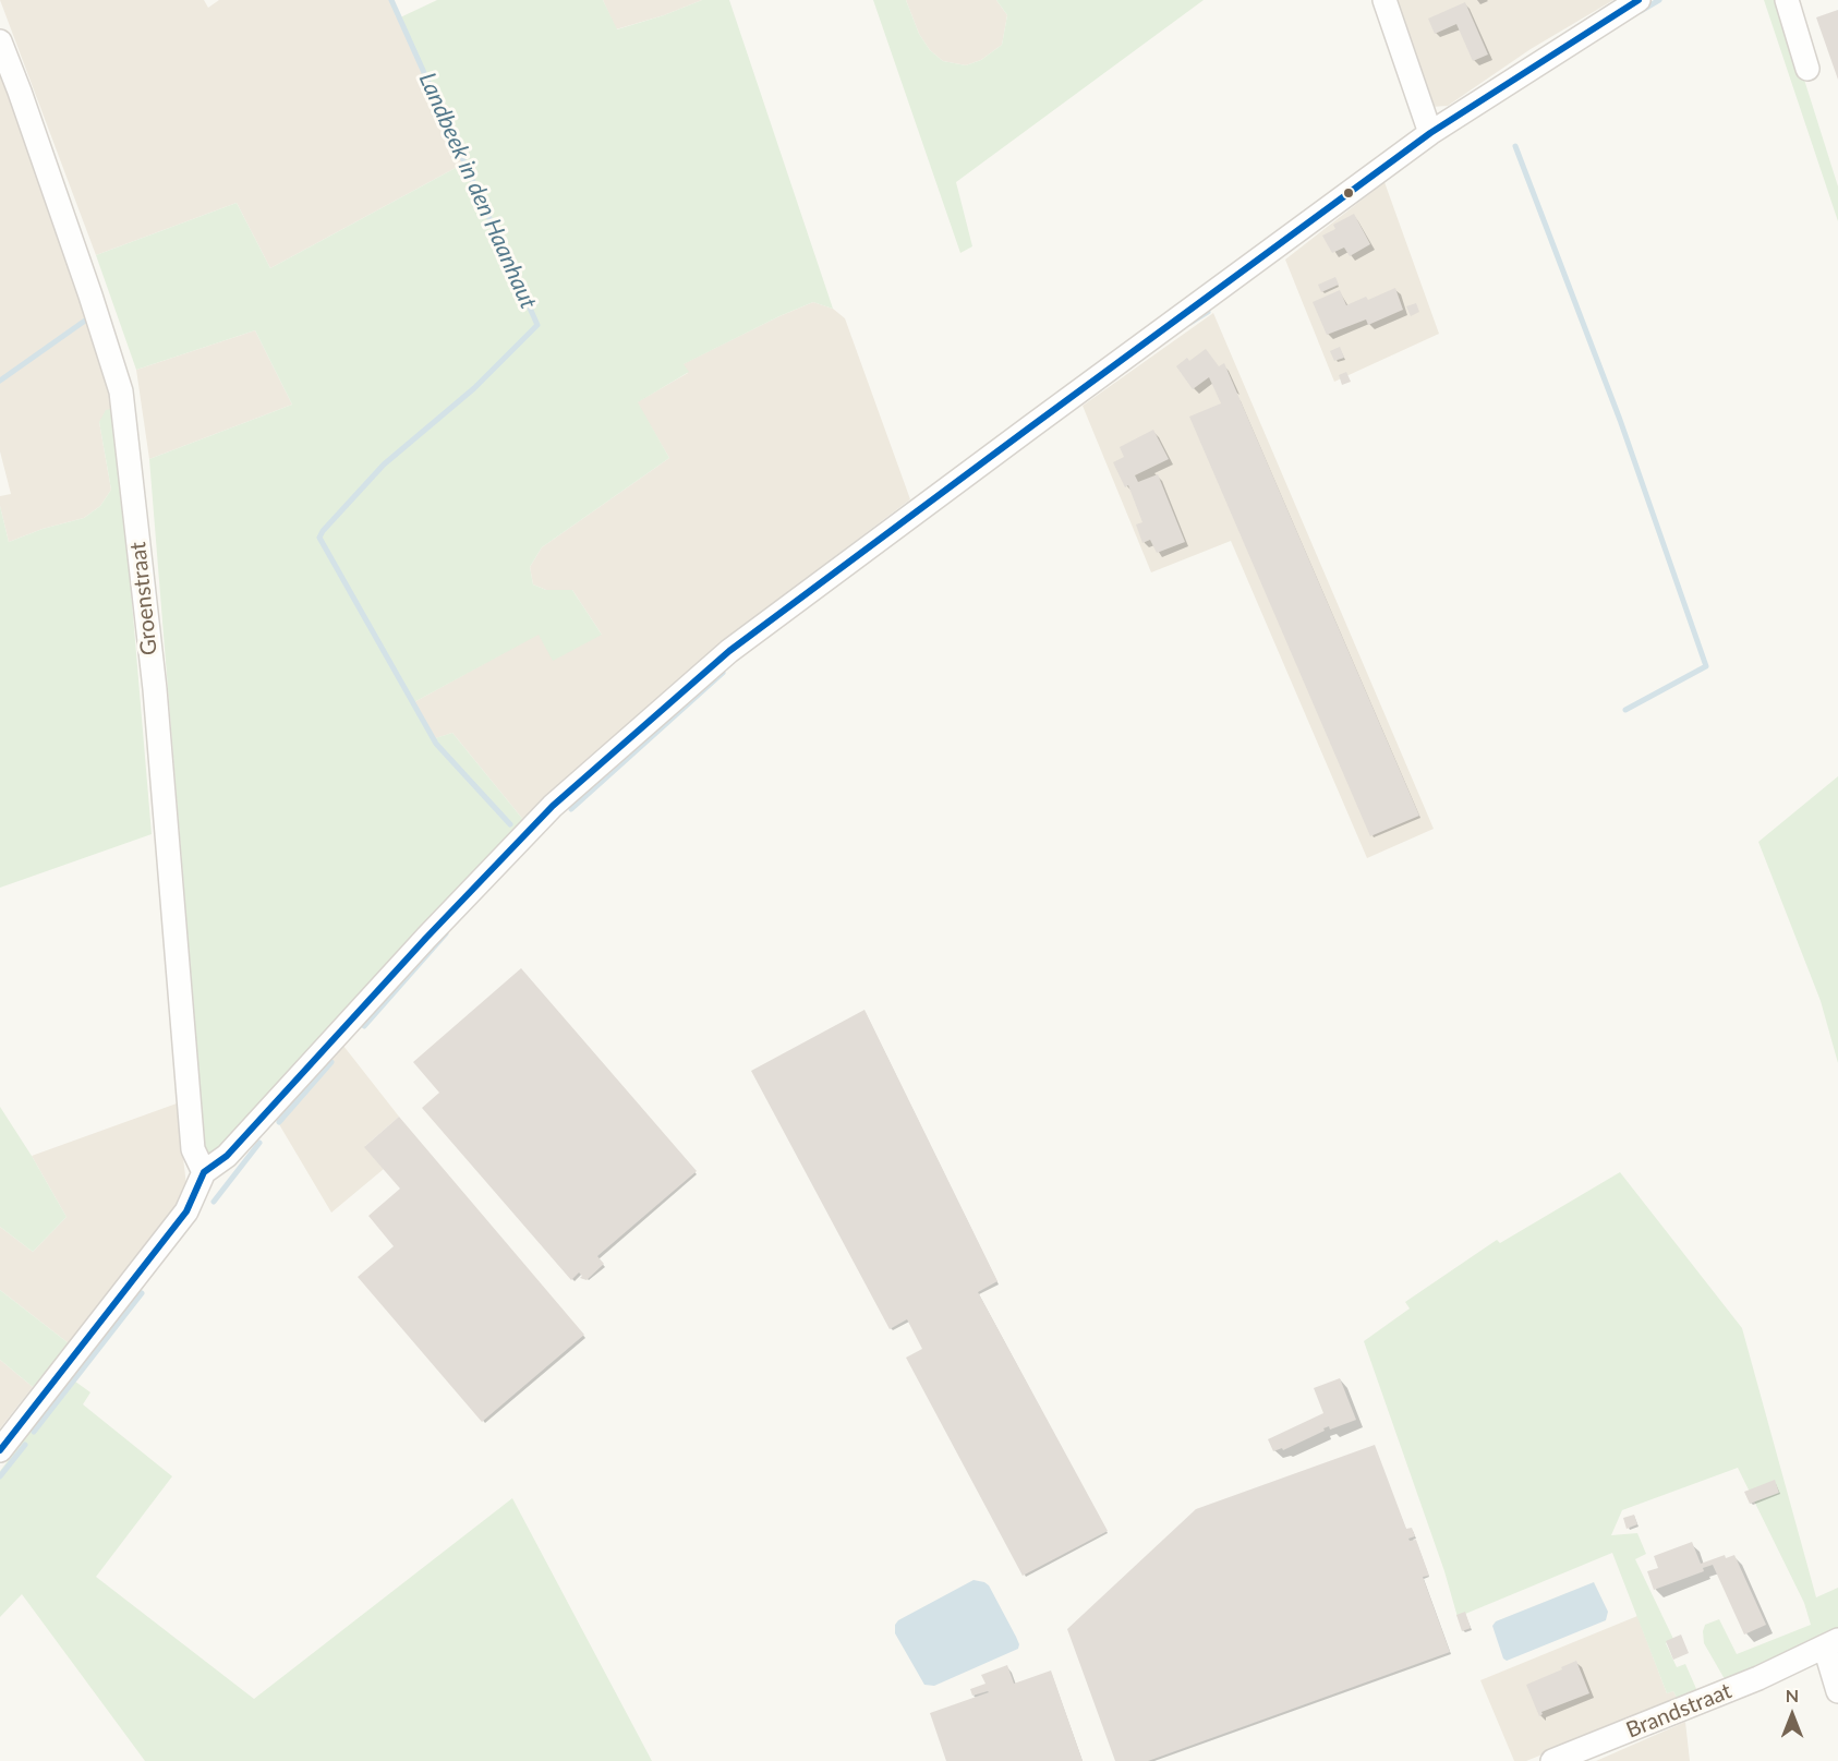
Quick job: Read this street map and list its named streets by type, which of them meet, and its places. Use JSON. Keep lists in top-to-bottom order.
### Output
{
  "streets": {
    "street": ["Groenstraat", "Brandstraat"]
  },
  "water": ["Landbeek in den Haanhaut"],
  "north": "top"
}
